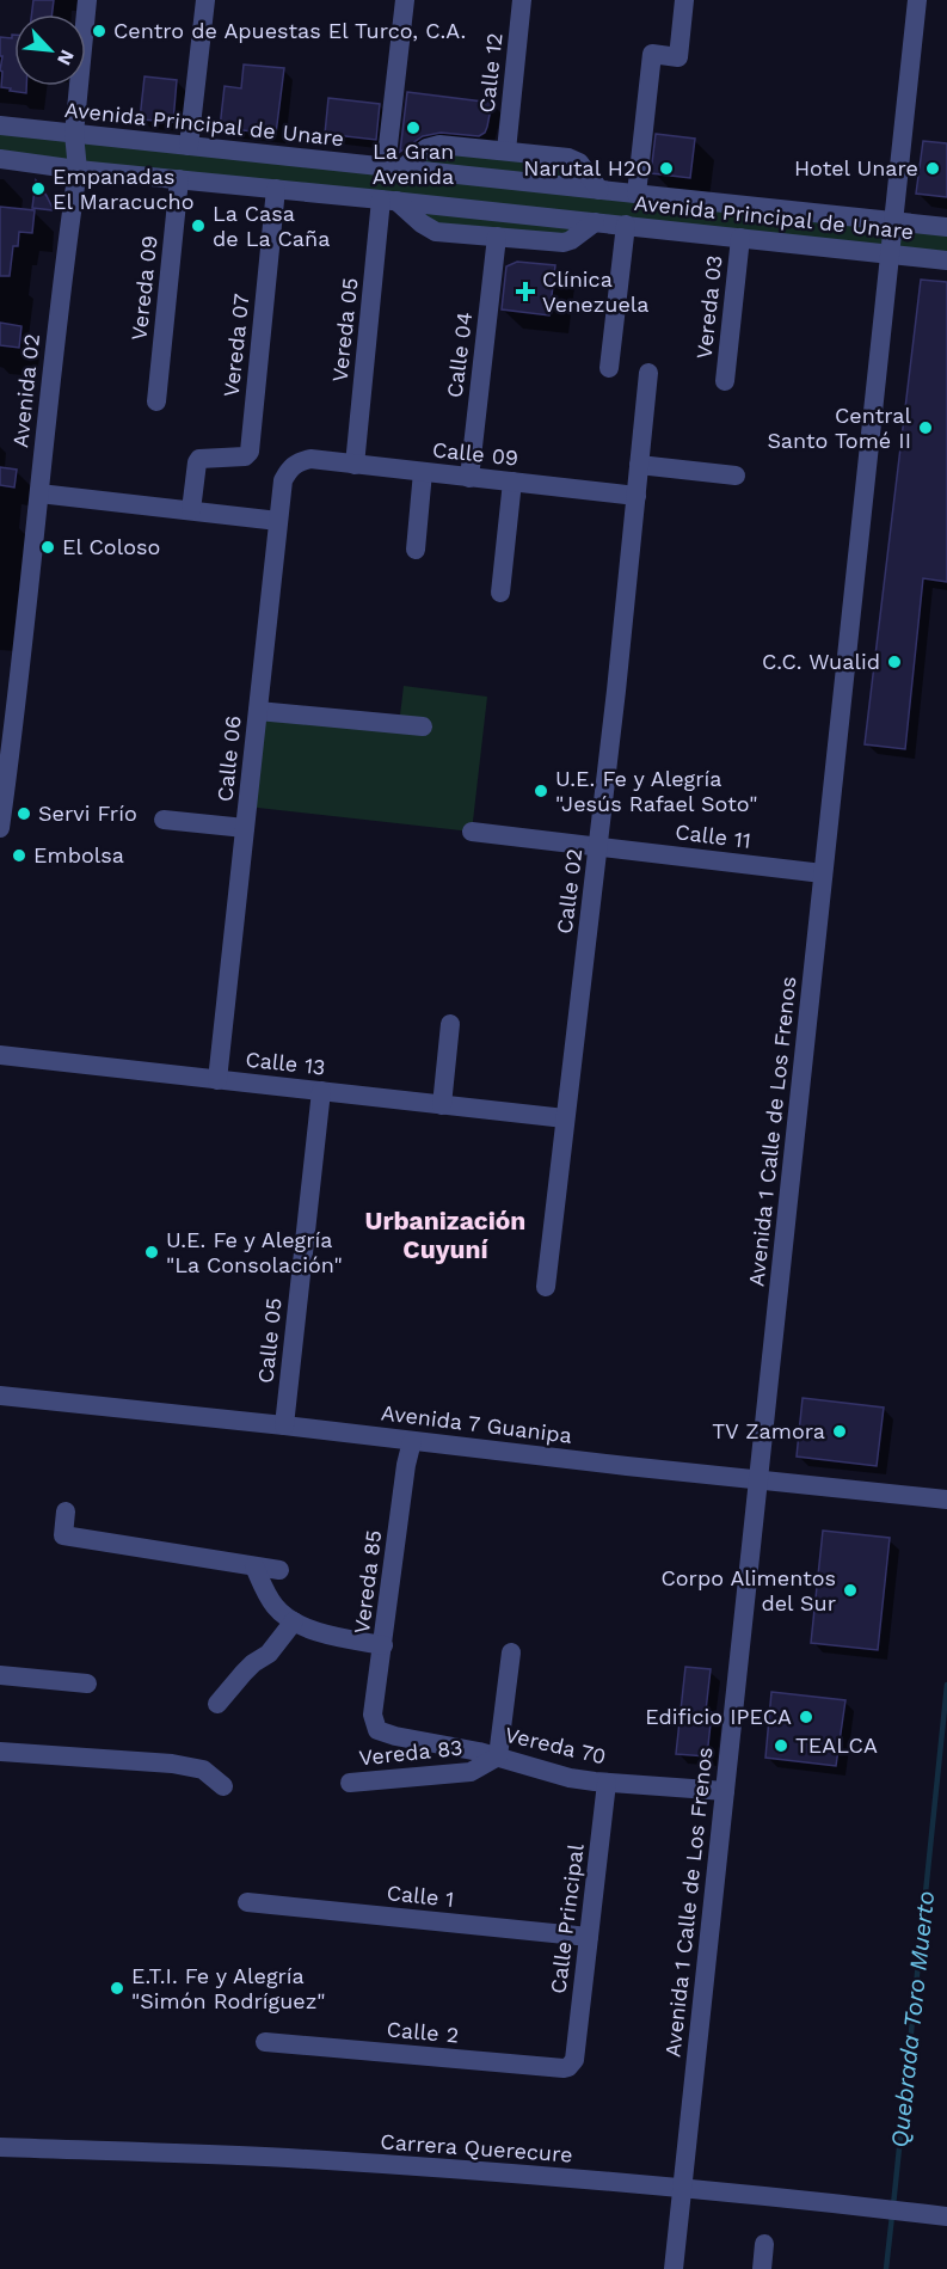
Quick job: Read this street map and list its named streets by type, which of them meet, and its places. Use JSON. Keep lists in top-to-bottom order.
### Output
{
  "streets": {
    "street": [
      "Calle 12",
      "Avenida Principal de Unare",
      "Vereda 09",
      "Vereda 03",
      "Vereda 05",
      "Vereda 07",
      "Calle 04",
      "Avenida 02",
      "Calle 09",
      "Calle 06",
      "Calle 11",
      "Calle 02",
      "Calle 13",
      "Avenida 1 Calle de Los Frenos",
      "Calle 05",
      "Avenida 7 Guanipa",
      "Vereda 85",
      "Vereda 70",
      "Vereda 83",
      "Calle 1",
      "Calle Principal",
      "Calle 2",
      "Carrera Querecure"
    ]
  },
  "crossings": [
    ["Avenida Principal de Unare", "Vereda 09"],
    ["Avenida Principal de Unare", "Vereda 03"],
    ["Avenida Principal de Unare", "Vereda 05"],
    ["Avenida Principal de Unare", "Vereda 07"],
    ["Avenida Principal de Unare", "Avenida 02"],
    ["Avenida Principal de Unare", "Avenida 1 Calle de Los Frenos"],
    ["Vereda 05", "Calle 09"],
    ["Calle 04", "Calle 09"],
    ["Calle 09", "Calle 06"],
    ["Calle 09", "Calle 02"],
    ["Calle 06", "Calle 13"],
    ["Calle 11", "Calle 02"],
    ["Calle 11", "Avenida 1 Calle de Los Frenos"],
    ["Calle 02", "Calle 13"],
    ["Calle 13", "Calle 05"],
    ["Avenida 1 Calle de Los Frenos", "Avenida 7 Guanipa"],
    ["Avenida 1 Calle de Los Frenos", "Vereda 70"],
    ["Avenida 1 Calle de Los Frenos", "Carrera Querecure"],
    ["Calle 05", "Avenida 7 Guanipa"],
    ["Avenida 7 Guanipa", "Vereda 85"],
    ["Vereda 85", "Vereda 70"],
    ["Vereda 70", "Vereda 83"],
    ["Vereda 70", "Calle Principal"],
    ["Calle 1", "Calle Principal"],
    ["Calle Principal", "Calle 2"]
  ],
  "districts": ["Urbanización Cuyuní"],
  "water": ["Quebrada Toro Muerto"],
  "places": {
    "other": [
      "Centro de Apuestas El Turco, C.A.",
      "La Gran Avenida",
      "Narutal H2O",
      "Hotel Unare",
      "Empanadas El Maracucho",
      "La Casa de La Caña",
      "Central Santo Tomé II",
      "El Coloso",
      "C.C. Wualid",
      "U.E. Fe y Alegría \"Jesús Rafael Soto\"",
      "Servi Frío",
      "Embolsa",
      "U.E. Fe y Alegría \"La Consolación\"",
      "TV Zamora",
      "Corpo Alimentos del Sur",
      "Edificio IPECA",
      "TEALCA",
      "E.T.I. Fe y Alegría \"Simón Rodríguez\""
    ],
    "health": ["Clínica Venezuela"]
  },
  "north": "bottom right"
}
